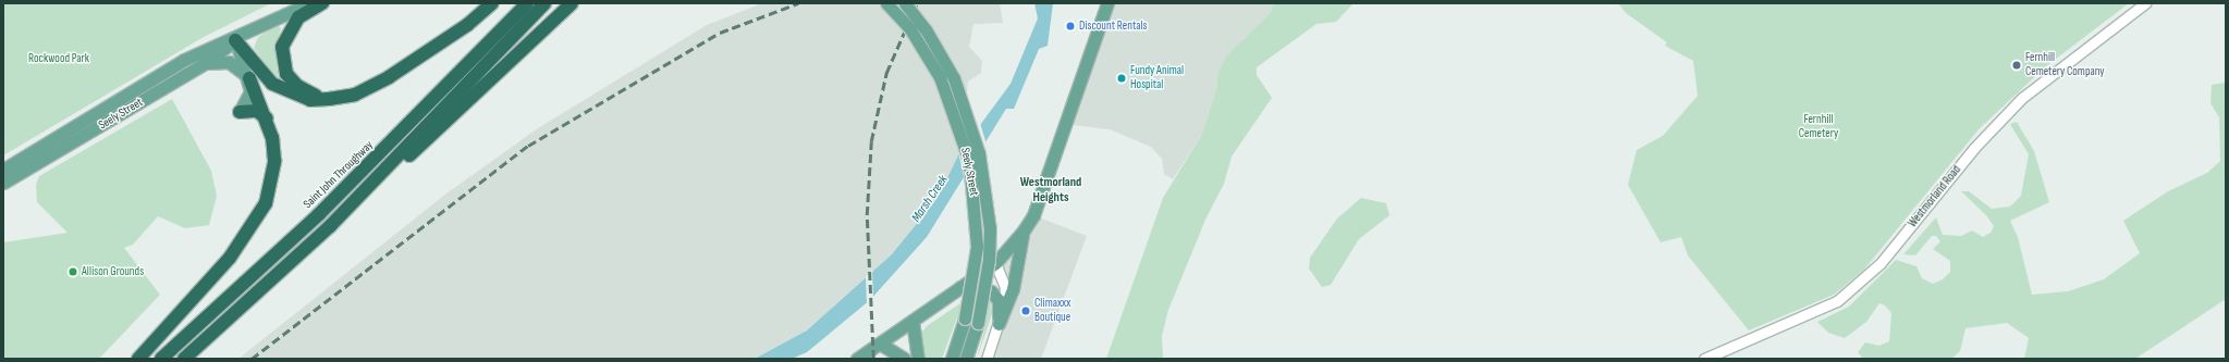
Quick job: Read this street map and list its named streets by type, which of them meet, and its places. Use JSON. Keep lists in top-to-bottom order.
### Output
{
  "streets": {
    "highway": ["Saint John Throughway"],
    "main road": ["Seely Street"],
    "street": ["Westmorland Road"]
  },
  "districts": ["Westmorland Heights"],
  "water": ["Marsh Creek"],
  "parks": ["Rockwood Park", "Fernhill Cemetery"],
  "places": [
    "Discount Rentals",
    "Fernhill Cemetery Company",
    "Fundy Animal Hospital",
    "Allison Grounds",
    "Climaxxx Boutique"
  ]
}
